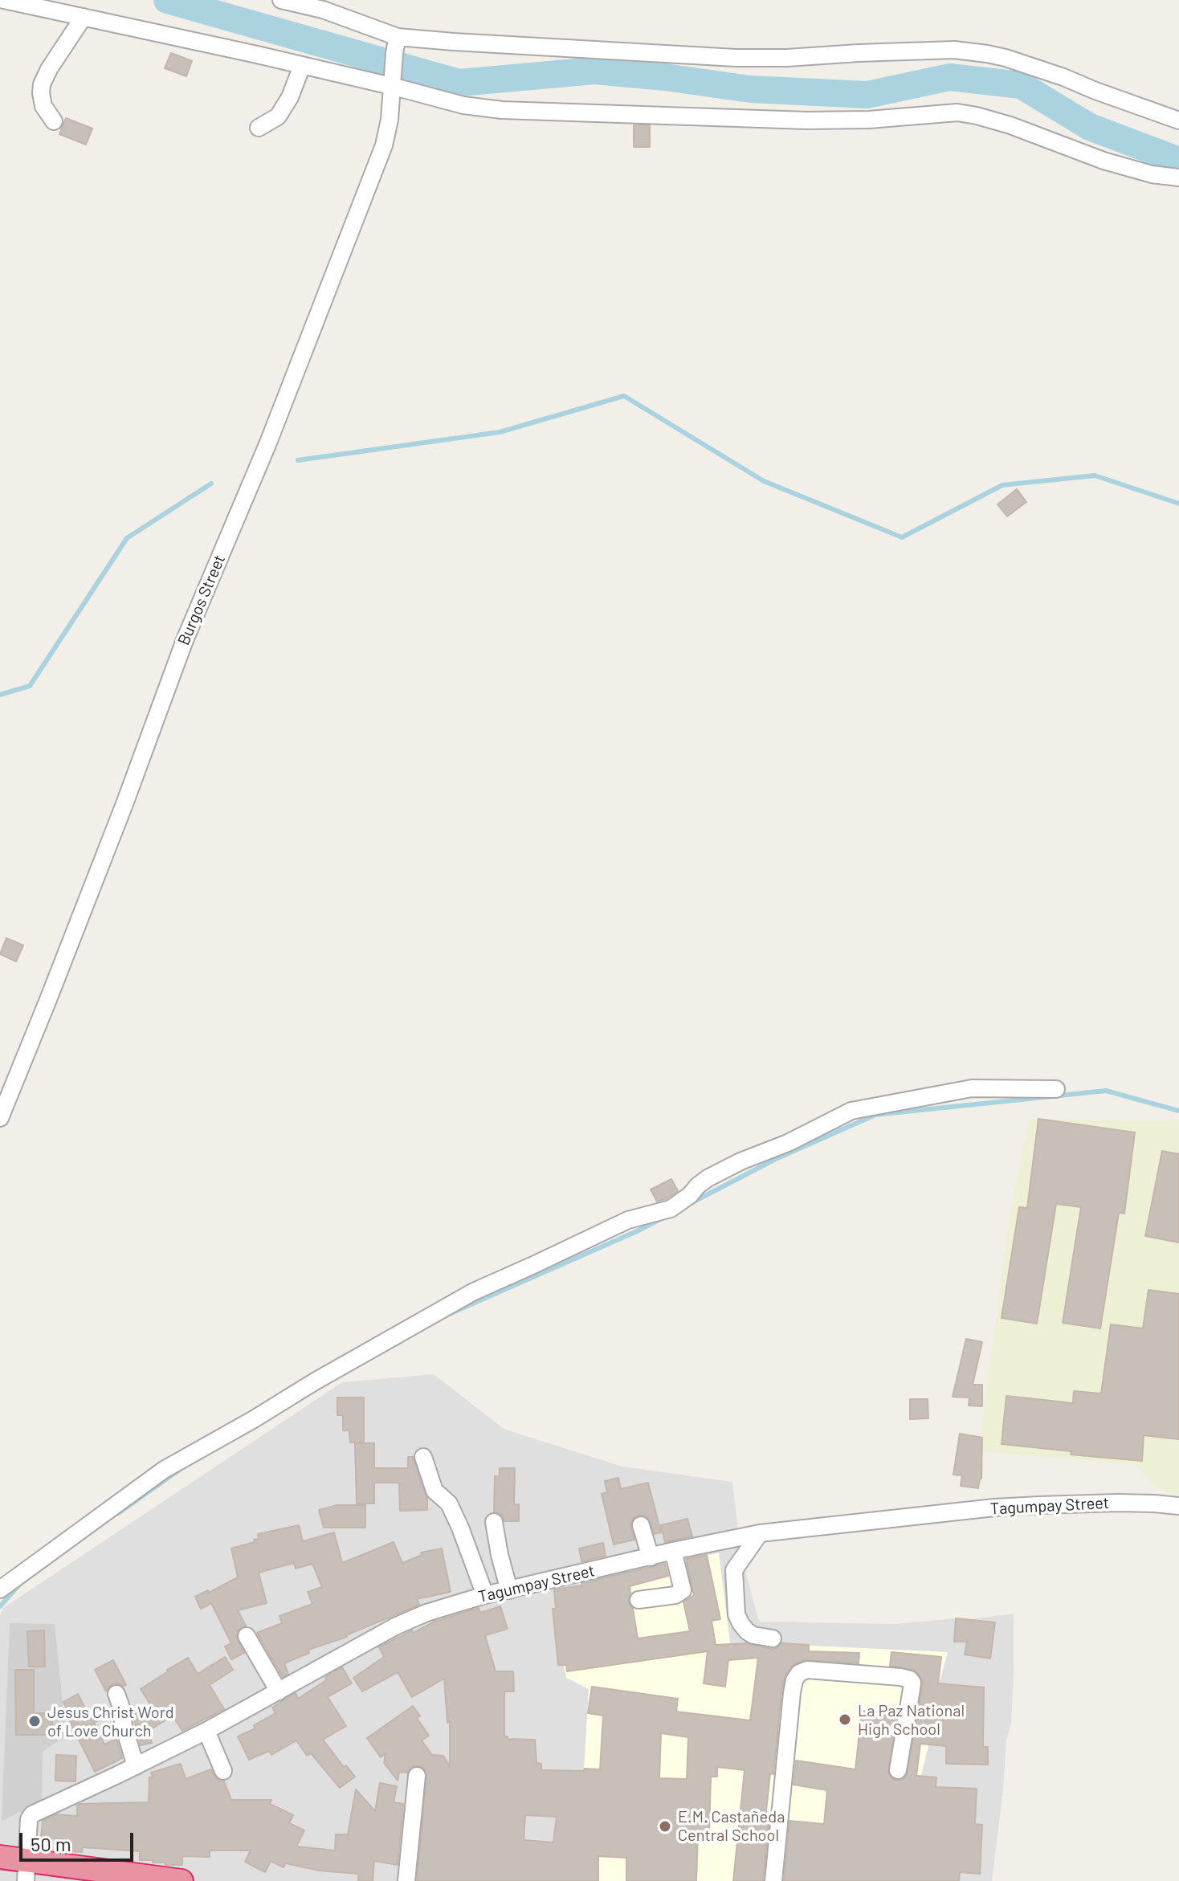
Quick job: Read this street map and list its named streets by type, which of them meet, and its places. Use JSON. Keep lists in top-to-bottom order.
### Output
{
  "streets": {
    "street": ["Burgos Street", "Tagumpay Street"]
  },
  "places": ["La Paz National High School", "Jesus Christ Word of Love Church", "E.M. Castañeda Central School"],
  "scale_bar": "50 m"
}
